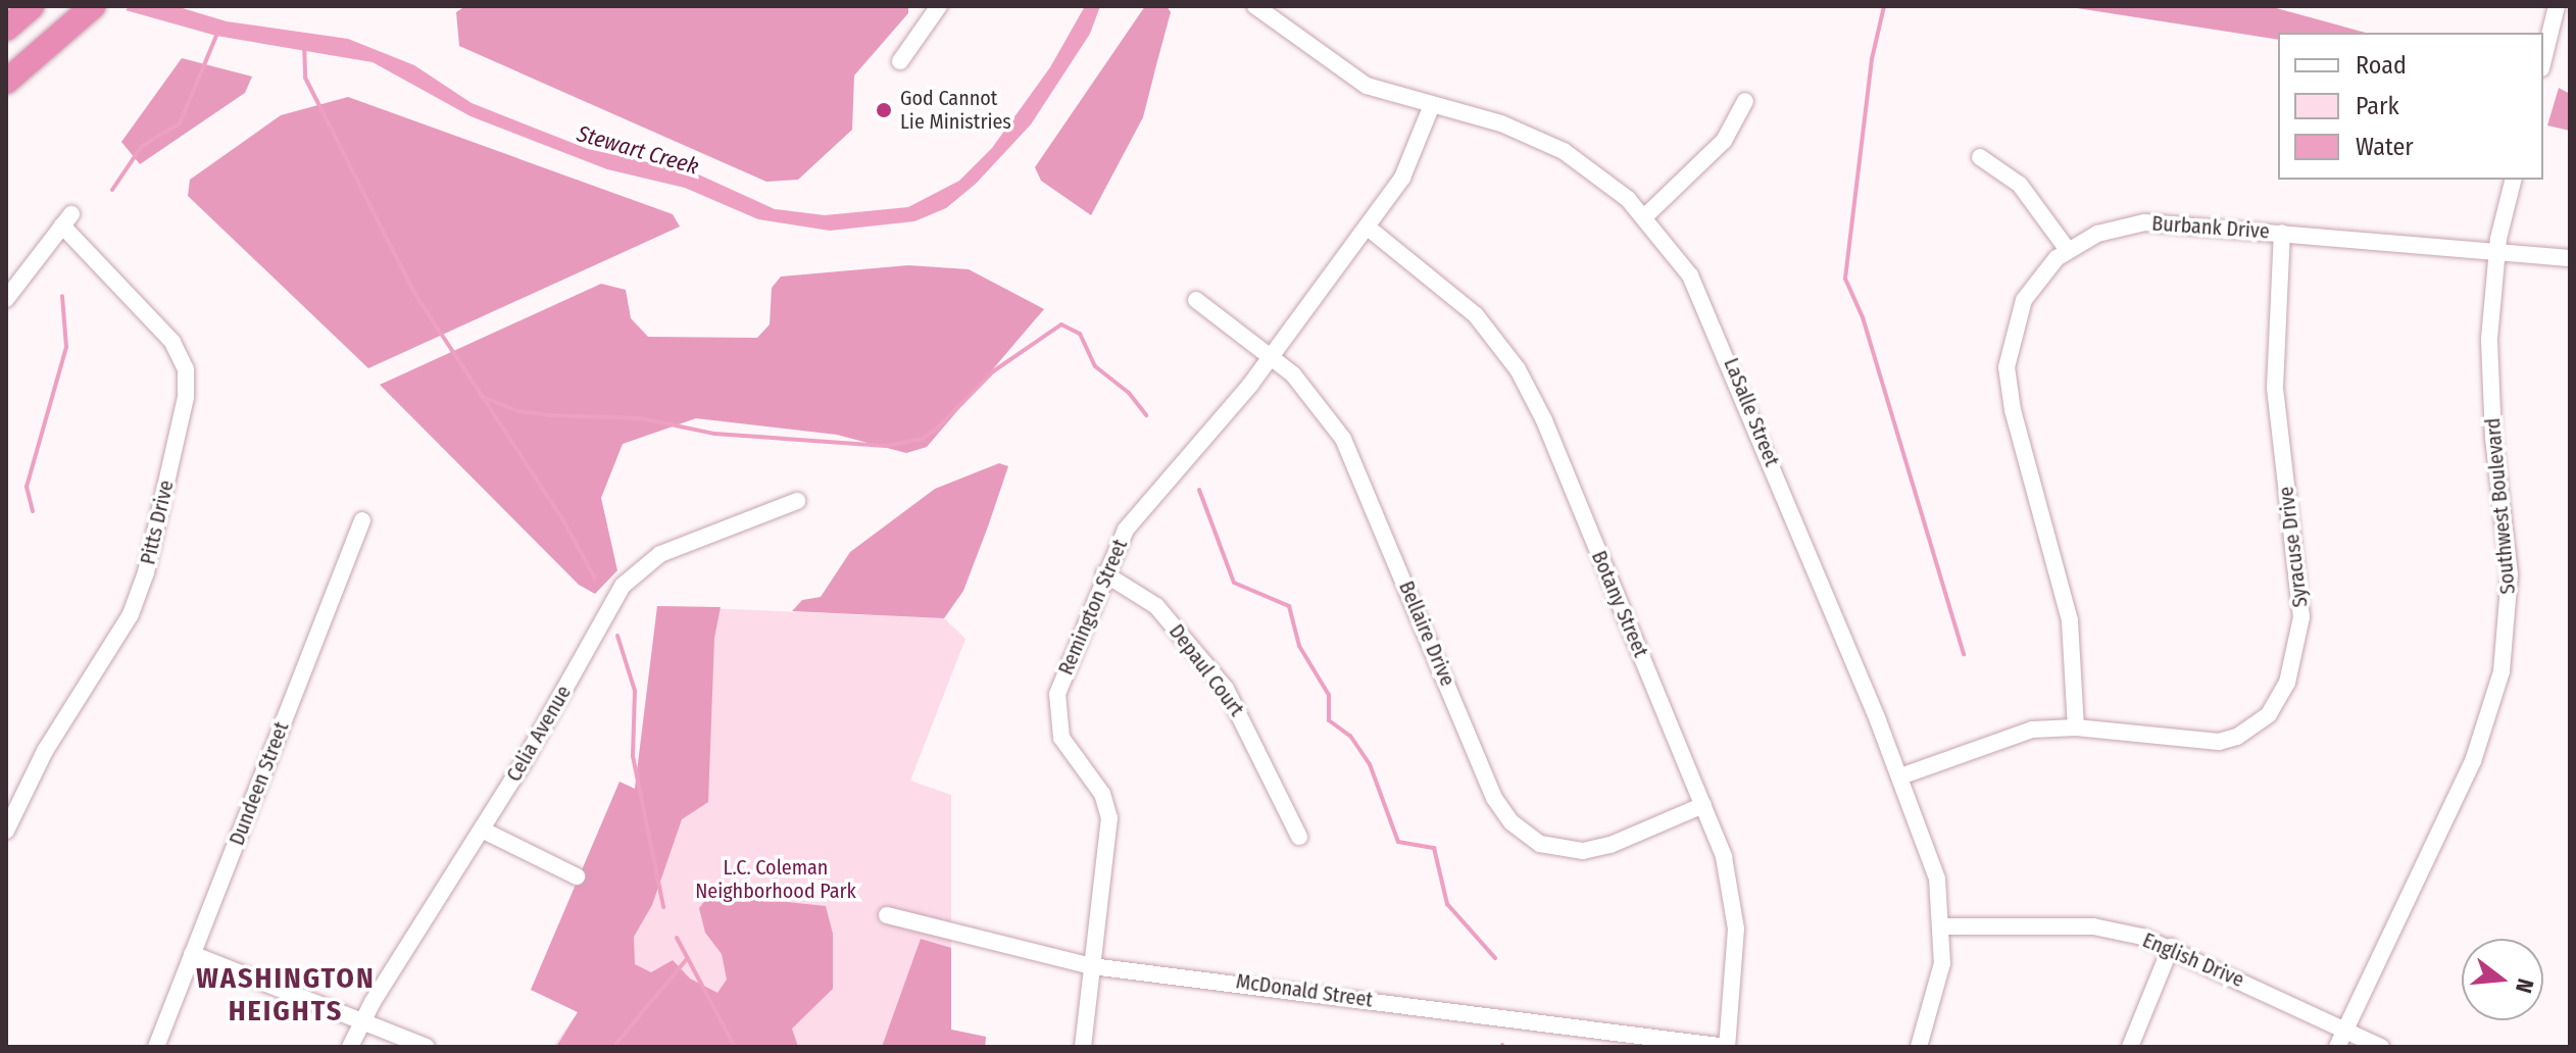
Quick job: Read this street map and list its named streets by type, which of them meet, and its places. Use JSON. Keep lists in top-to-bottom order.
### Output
{
  "streets": {
    "street": [
      "Burbank Drive",
      "LaSalle Street",
      "Southwest Boulevard",
      "Pitts Drive",
      "Syracuse Drive",
      "Botany Street",
      "Remington Street",
      "Bellaire Drive",
      "Depaul Court",
      "Celia Avenue",
      "Dundeen Street",
      "English Drive",
      "McDonald Street"
    ]
  },
  "crossings": [
    ["Burbank Drive", "Southwest Boulevard"],
    ["Burbank Drive", "Syracuse Drive"],
    ["LaSalle Street", "Syracuse Drive"],
    ["LaSalle Street", "Remington Street"],
    ["LaSalle Street", "English Drive"],
    ["Southwest Boulevard", "English Drive"],
    ["Botany Street", "Remington Street"],
    ["Botany Street", "Bellaire Drive"],
    ["Botany Street", "McDonald Street"],
    ["Remington Street", "Bellaire Drive"],
    ["Remington Street", "Depaul Court"],
    ["Remington Street", "McDonald Street"]
  ],
  "districts": ["WASHINGTON HEIGHTS"],
  "water": ["Stewart Creek"],
  "parks": ["L.C. Coleman Neighborhood Park"],
  "places": ["God Cannot Lie Ministries"],
  "legend": ["Road", "Park", "Water"],
  "north": "right"
}
